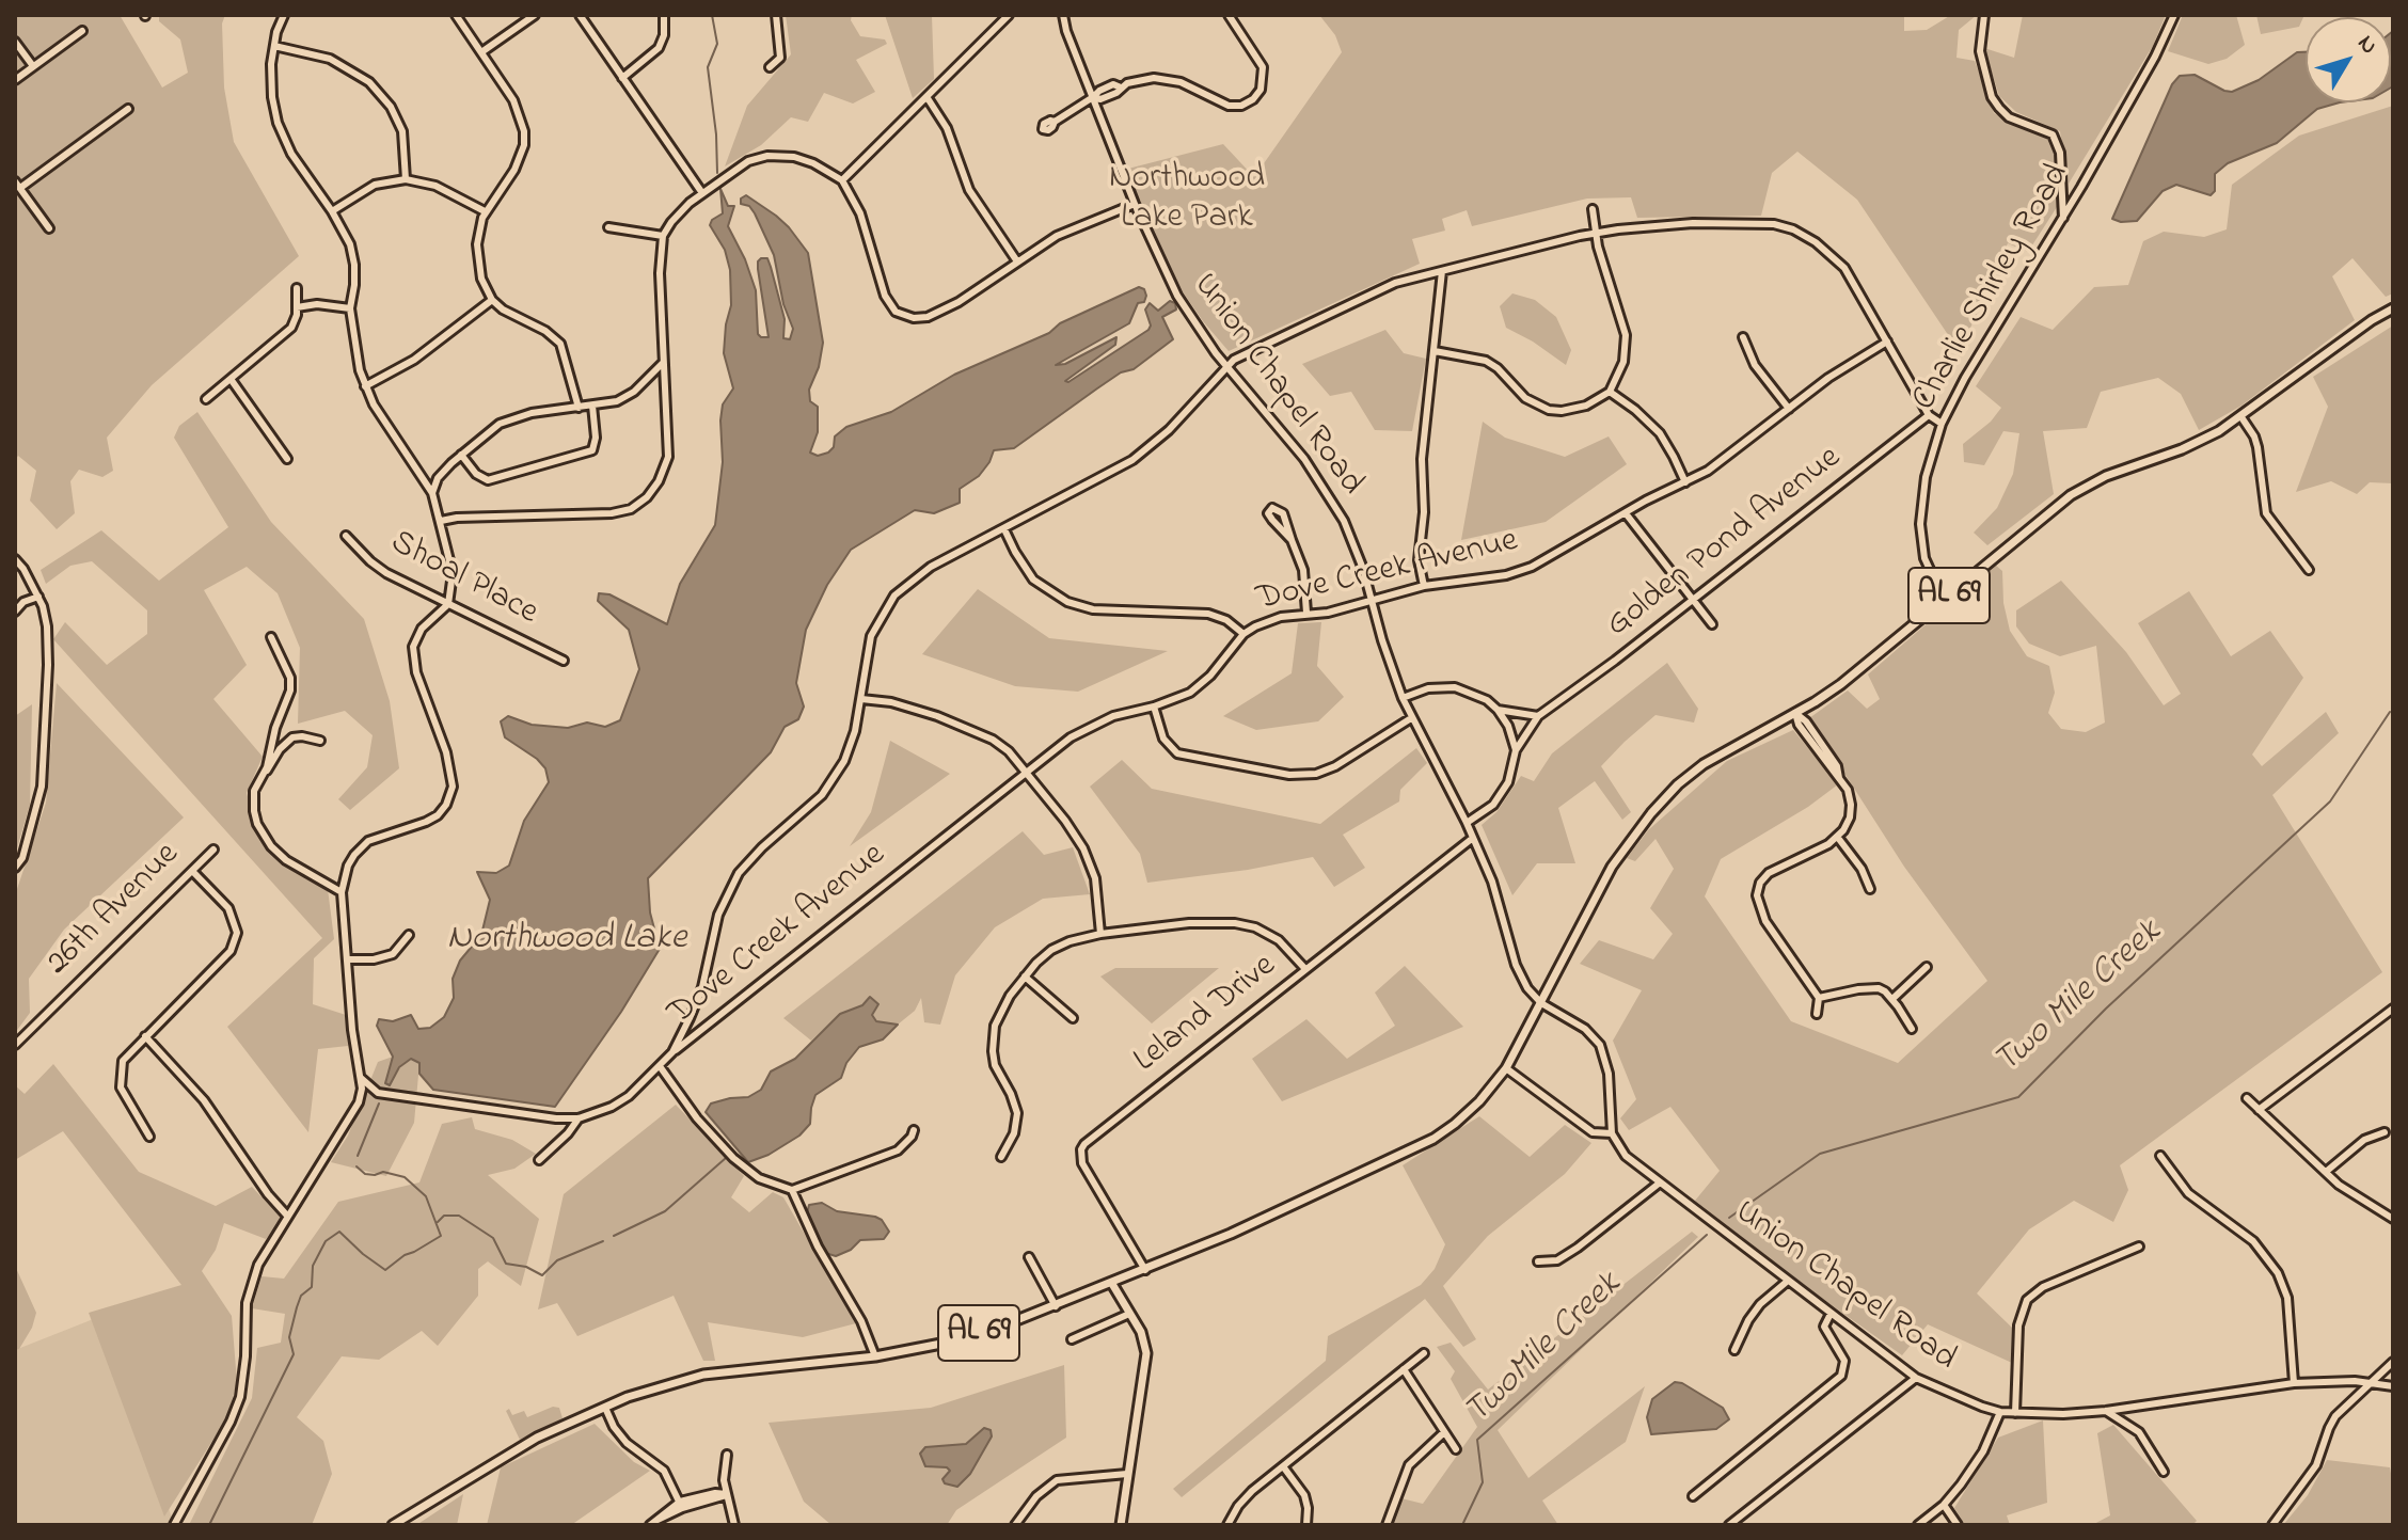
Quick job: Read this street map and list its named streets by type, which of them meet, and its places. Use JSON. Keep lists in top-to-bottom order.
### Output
{
  "streets": {
    "main road": ["AL 69"],
    "street": [
      "Charlie Shirley Road",
      "Union Chapel Road",
      "Golden Pond Avenue",
      "Dove Creek Avenue",
      "Shoal Place",
      "26th Avenue",
      "Leland Drive"
    ]
  },
  "crossings": [
    ["Charlie Shirley Road", "AL 69"],
    ["Union Chapel Road", "Golden Pond Avenue"],
    ["Union Chapel Road", "Dove Creek Avenue"],
    ["Union Chapel Road", "AL 69"],
    ["Union Chapel Road", "Leland Drive"],
    ["AL 69", "Leland Drive"]
  ],
  "water": ["Northwood Lake", "Two Mile Creek", "TwoMile Creek"],
  "parks": ["Northwood Lake Park"],
  "north": "top right"
}
